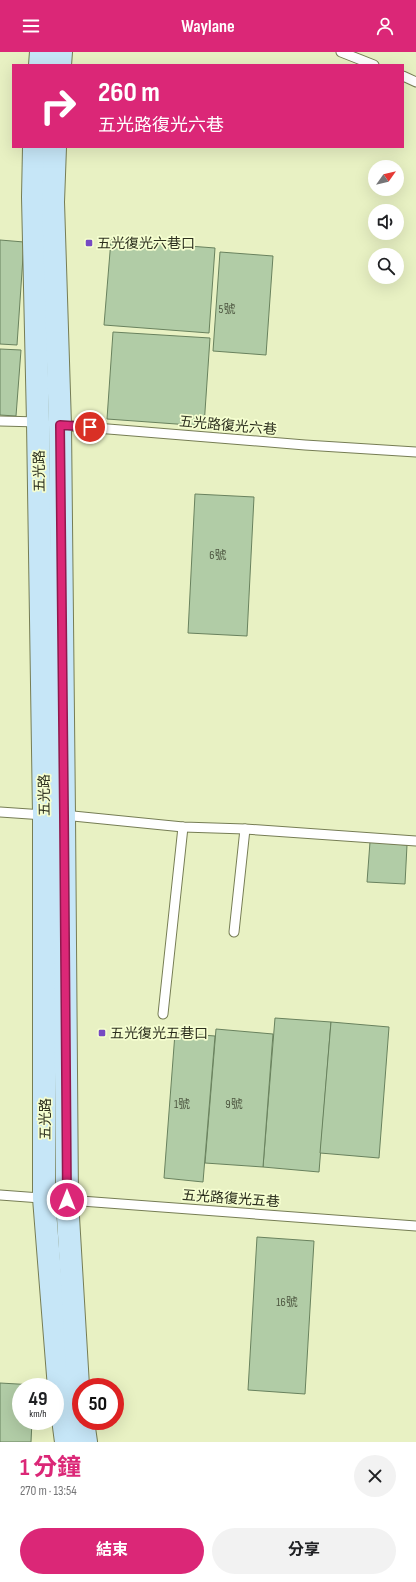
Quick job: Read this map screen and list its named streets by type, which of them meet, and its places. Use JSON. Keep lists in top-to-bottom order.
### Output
{
  "streets": {
    "main road": ["五光路"],
    "lane": ["五光路復光六巷", "五光路復光五巷"]
  },
  "crossings": [
    ["五光路復光六巷", "五光路"],
    ["五光路", "五光路復光五巷"]
  ],
  "places": {
    "transit": ["五光復光六巷口", "五光復光五巷口"]
  },
  "house_numbers": [
    "5號",
    "6號",
    "1號",
    "9號",
    "16號"
  ],
  "north": "top right",
  "page": {
    "header": "Waylane",
    "turn": ["260 m", "五光路復光六巷"],
    "speed": "49 km/h",
    "limit": "50",
    "heading": ["1 分鐘", "270 m · 13:54"],
    "buttons": ["結束", "分享"]
  }
}
